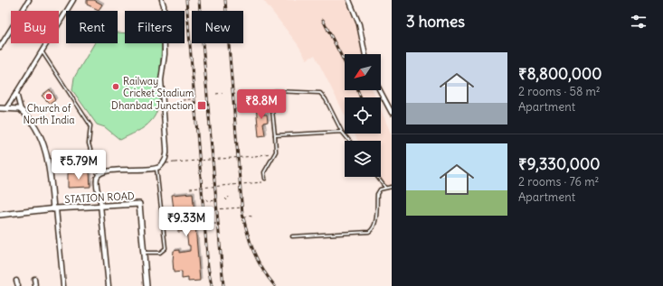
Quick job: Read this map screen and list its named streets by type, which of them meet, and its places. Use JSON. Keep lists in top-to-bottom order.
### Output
{
  "streets": {
    "street": ["STATION ROAD"]
  },
  "places": {
    "other": ["Railway Cricket Stadium", "Church of North India"],
    "transit": ["Dhanbad Junction"]
  },
  "north": "bottom left",
  "page": {
    "heading": "3 homes",
    "chip": [
      "Buy",
      "Rent",
      "Filters",
      "New"
    ],
    "list": [
      {
        "name": "₹8,800,000",
        "note": "2 rooms · 58 m² · Apartment"
      },
      {
        "name": "₹9,330,000",
        "note": "2 rooms · 76 m² · Apartment"
      }
    ],
    "price": ["₹8.8M", "₹5.79M", "₹9.33M"]
  }
}
